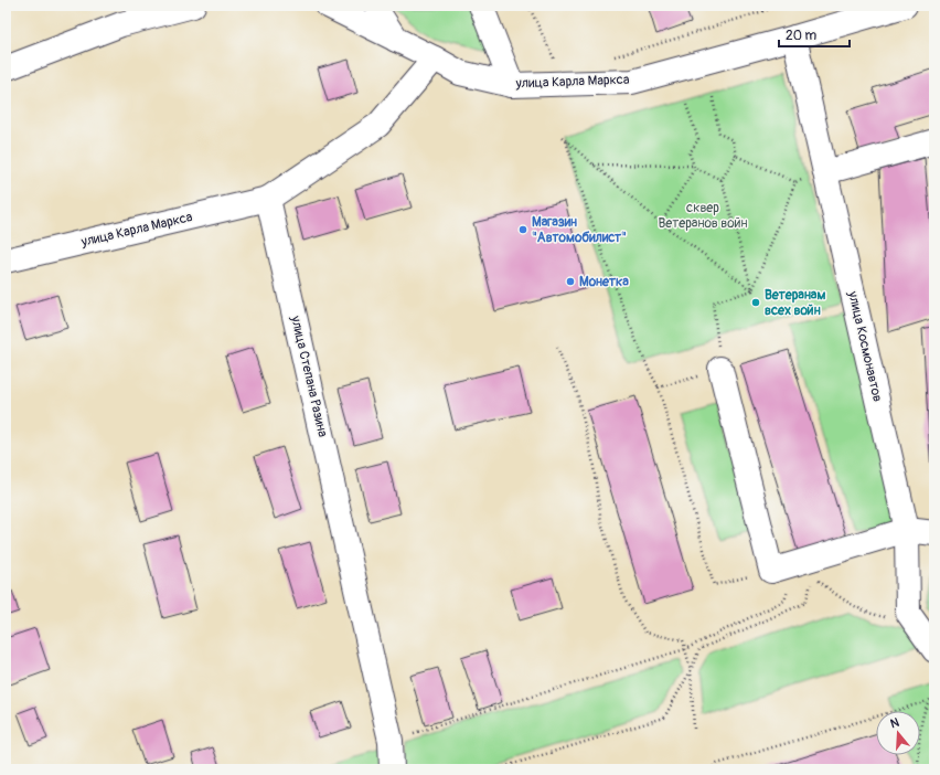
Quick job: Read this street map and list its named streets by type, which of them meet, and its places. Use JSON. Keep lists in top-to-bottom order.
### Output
{
  "streets": {
    "street": ["улица Карла Маркса", "улица Космонавтов", "улица Степана Разина"]
  },
  "crossings": [
    ["улица Карла Маркса", "улица Космонавтов"],
    ["улица Карла Маркса", "улица Степана Разина"]
  ],
  "parks": ["сквер Ветеранов войн"],
  "places": ["Магазин \"Автомобилист\"", "Монетка", "Ветеранам всех войн"],
  "scale_bar": "20 m",
  "north": "top"
}
